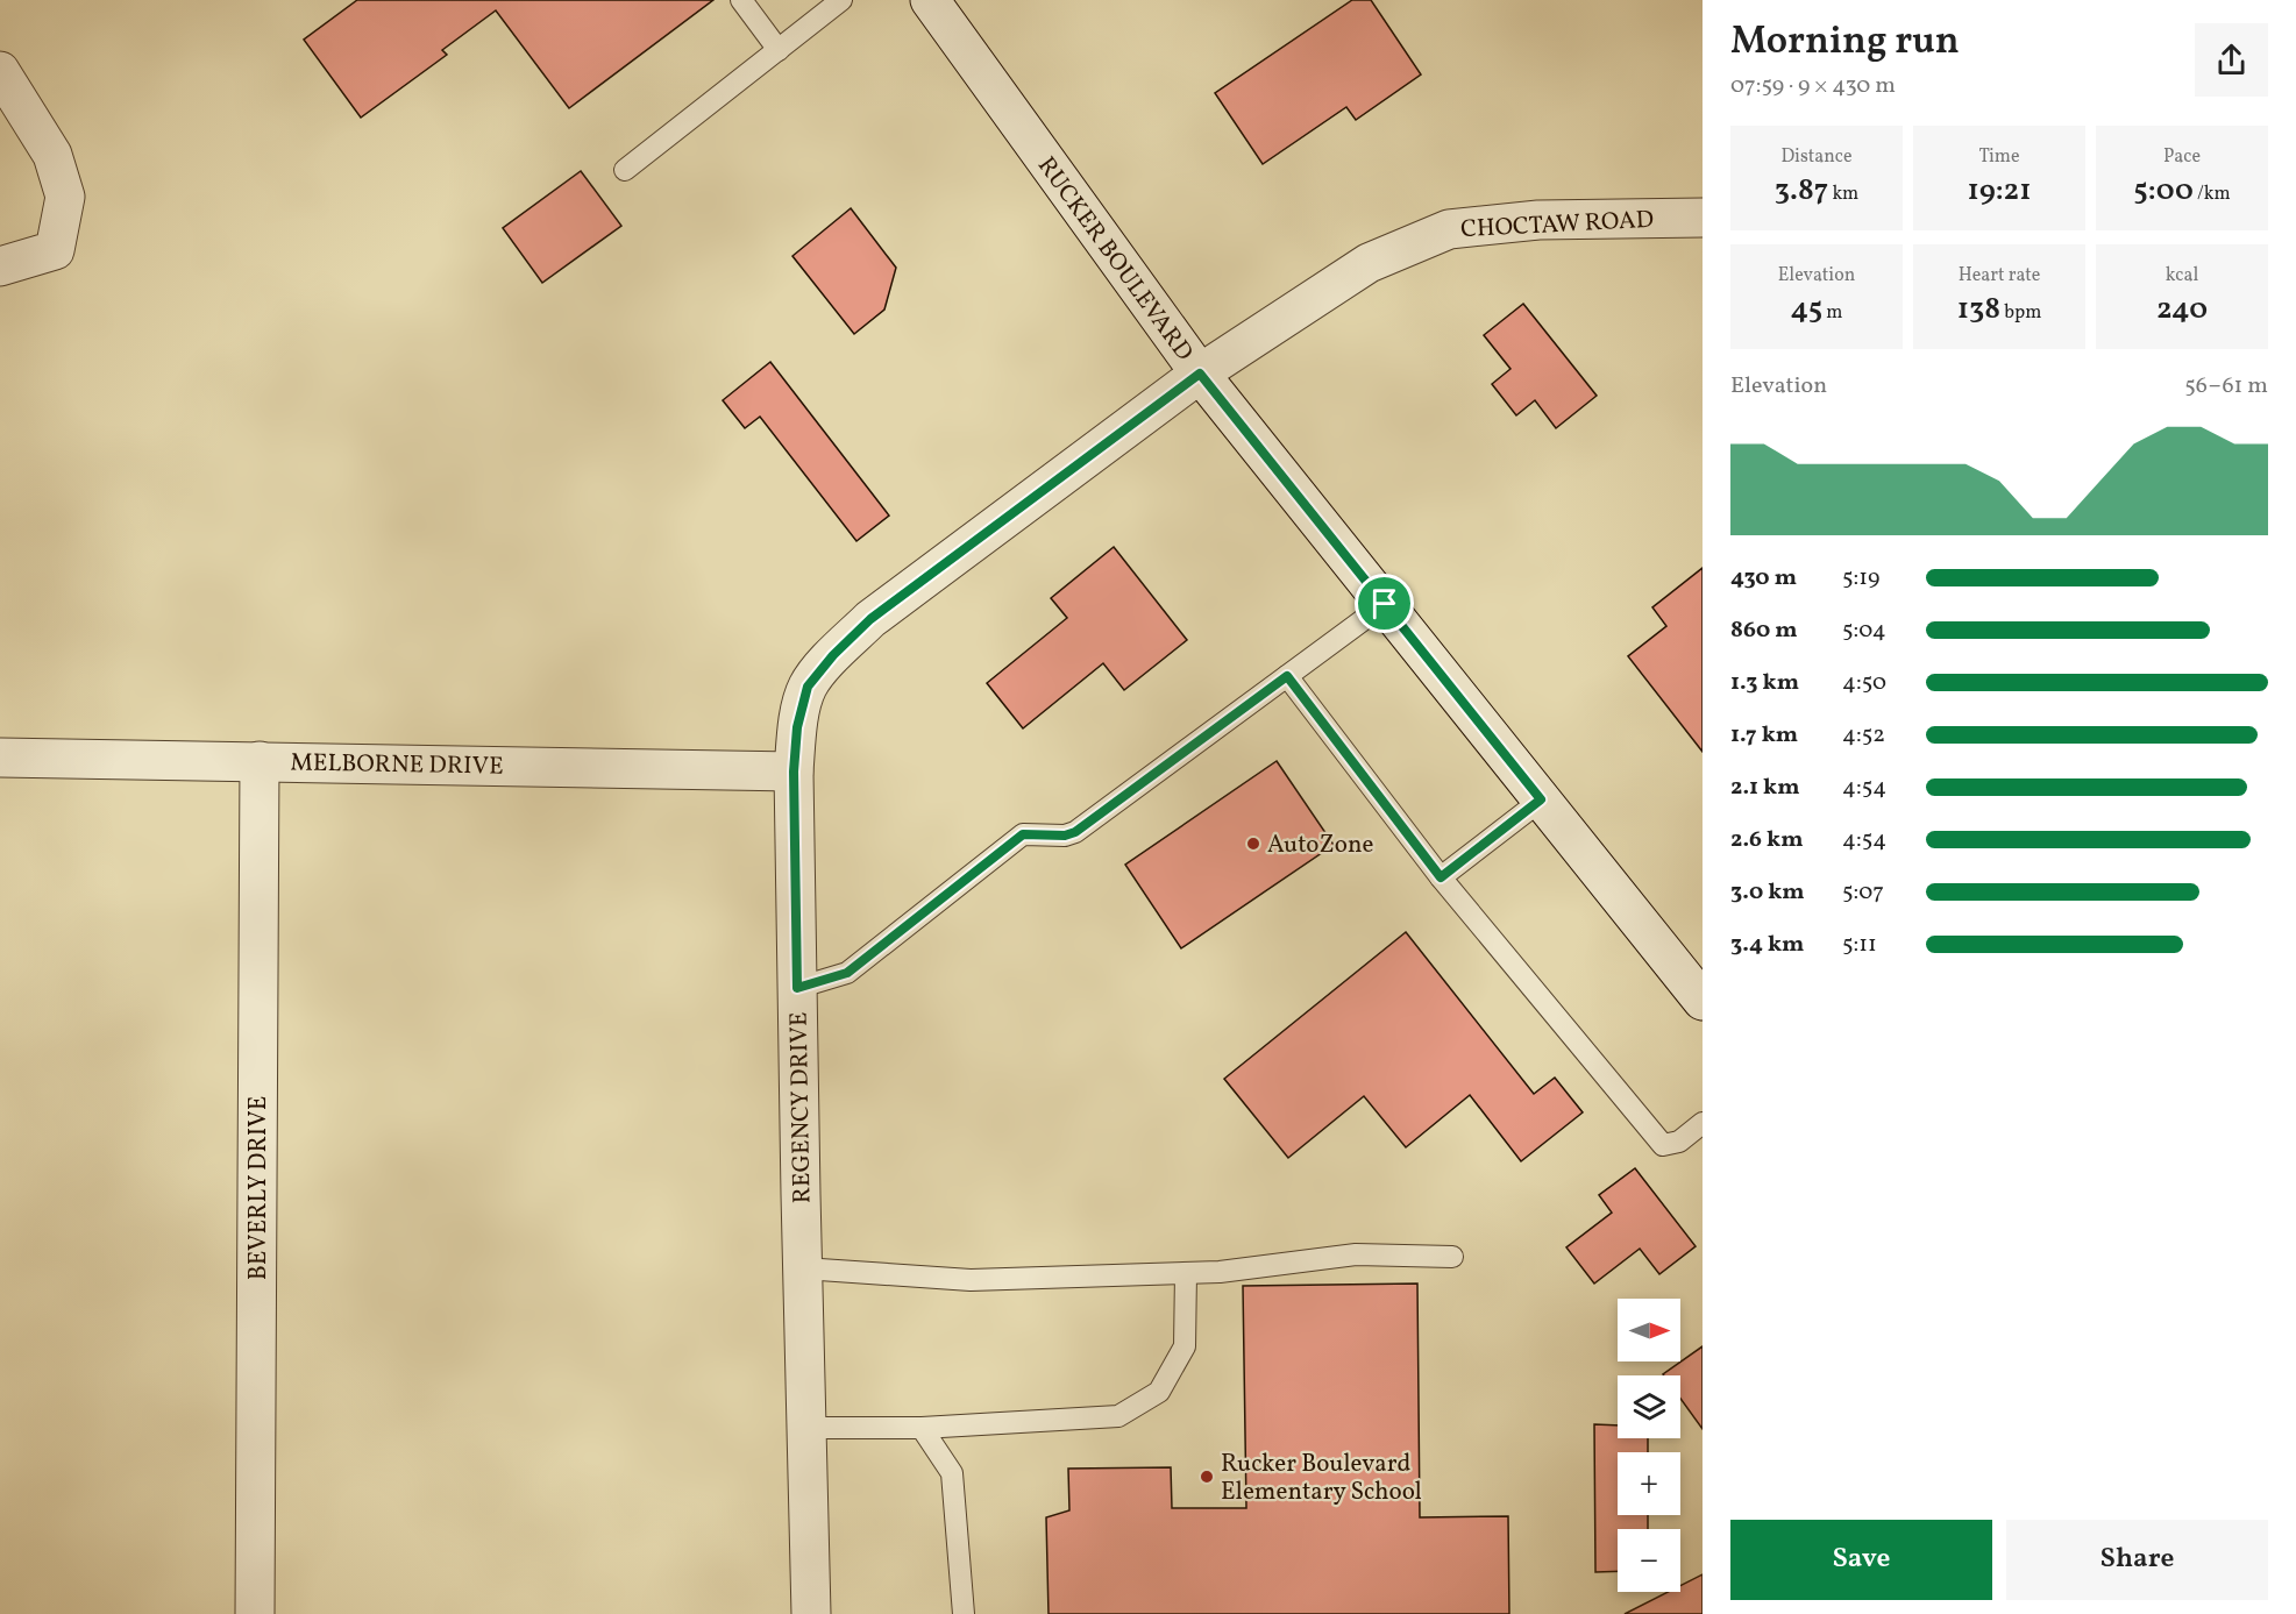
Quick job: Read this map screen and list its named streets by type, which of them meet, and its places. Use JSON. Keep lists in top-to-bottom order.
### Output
{
  "streets": {
    "street": [
      "CHOCTAW ROAD",
      "RUCKER BOULEVARD",
      "MELBORNE DRIVE",
      "REGENCY DRIVE",
      "BEVERLY DRIVE"
    ]
  },
  "crossings": [
    ["CHOCTAW ROAD", "RUCKER BOULEVARD"],
    ["CHOCTAW ROAD", "REGENCY DRIVE"],
    ["RUCKER BOULEVARD", "REGENCY DRIVE"],
    ["MELBORNE DRIVE", "REGENCY DRIVE"],
    ["MELBORNE DRIVE", "BEVERLY DRIVE"]
  ],
  "places": ["AutoZone", "Rucker Boulevard Elementary School"],
  "north": "right",
  "page": {
    "heading": ["Morning run", "07:59 · 9 × 430 m"],
    "stats": [
      ["Distance", "3.87 km"],
      ["Time", "19:21"],
      ["Pace", "5:00 /km"],
      ["Elevation", "45 m"],
      ["Heart rate", "138 bpm"],
      ["kcal", "240"]
    ],
    "chart": ["Elevation", "56–61 m"],
    "list": [
      {
        "name": "430 m",
        "note": "5:19"
      },
      {
        "name": "860 m",
        "note": "5:04"
      },
      {
        "name": "1.3 km",
        "note": "4:50"
      },
      {
        "name": "1.7 km",
        "note": "4:52"
      },
      {
        "name": "2.1 km",
        "note": "4:54"
      },
      {
        "name": "2.6 km",
        "note": "4:54"
      },
      {
        "name": "3.0 km",
        "note": "5:07"
      },
      {
        "name": "3.4 km",
        "note": "5:11"
      }
    ],
    "map_buttons": ["+", "−"],
    "buttons": ["Save", "Share"]
  }
}
